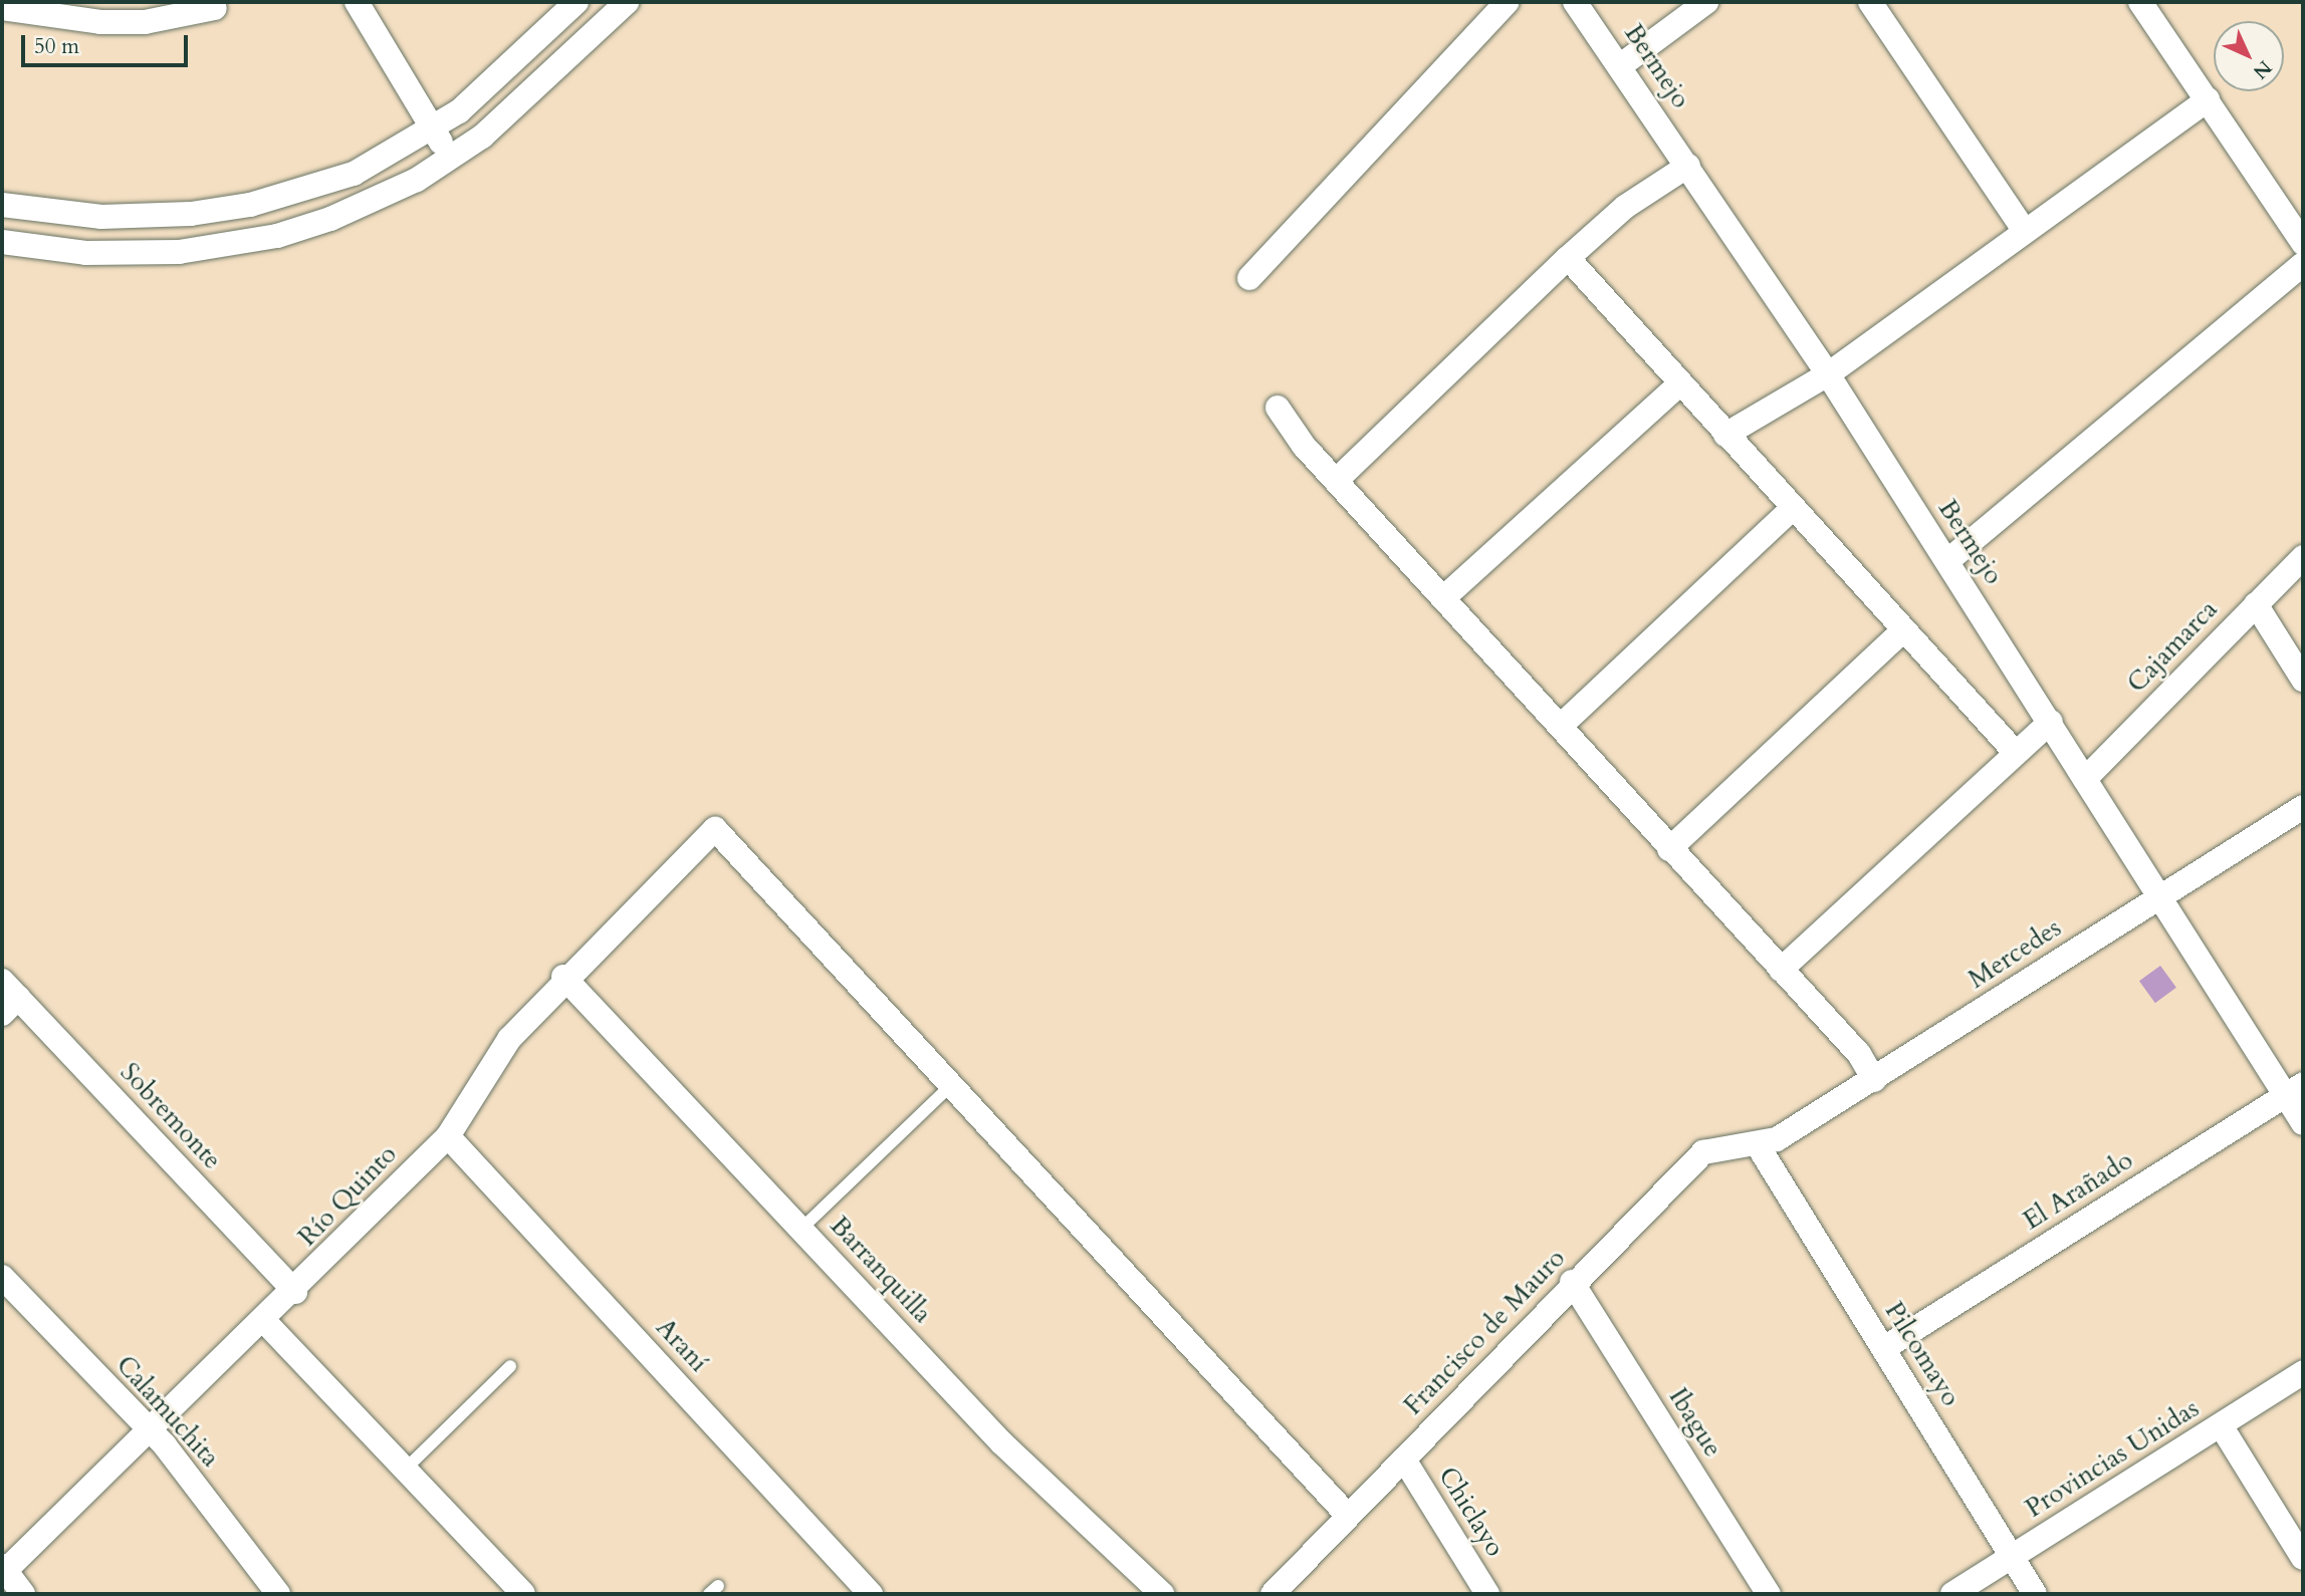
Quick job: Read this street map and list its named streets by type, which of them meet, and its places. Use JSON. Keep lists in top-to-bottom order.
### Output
{
  "streets": {
    "street": [
      "Bermejo",
      "Cajamarca",
      "Mercedes",
      "Sobremonte",
      "El Arañado",
      "Río Quinto",
      "Barranquilla",
      "Francisco de Mauro",
      "Araní",
      "Pilcomayo",
      "Calamuchita",
      "Ibague",
      "Provincias Unidas",
      "Chiclayo"
    ]
  },
  "crossings": [
    ["Bermejo", "Cajamarca"],
    ["Bermejo", "Mercedes"],
    ["Bermejo", "El Arañado"],
    ["Mercedes", "Francisco de Mauro"],
    ["Mercedes", "Pilcomayo"],
    ["Sobremonte", "Río Quinto"],
    ["El Arañado", "Pilcomayo"],
    ["Río Quinto", "Barranquilla"],
    ["Río Quinto", "Araní"],
    ["Río Quinto", "Calamuchita"],
    ["Francisco de Mauro", "Pilcomayo"],
    ["Francisco de Mauro", "Ibague"],
    ["Francisco de Mauro", "Chiclayo"],
    ["Pilcomayo", "Provincias Unidas"]
  ],
  "scale_bar": "50 m",
  "north": "bottom right"
}
